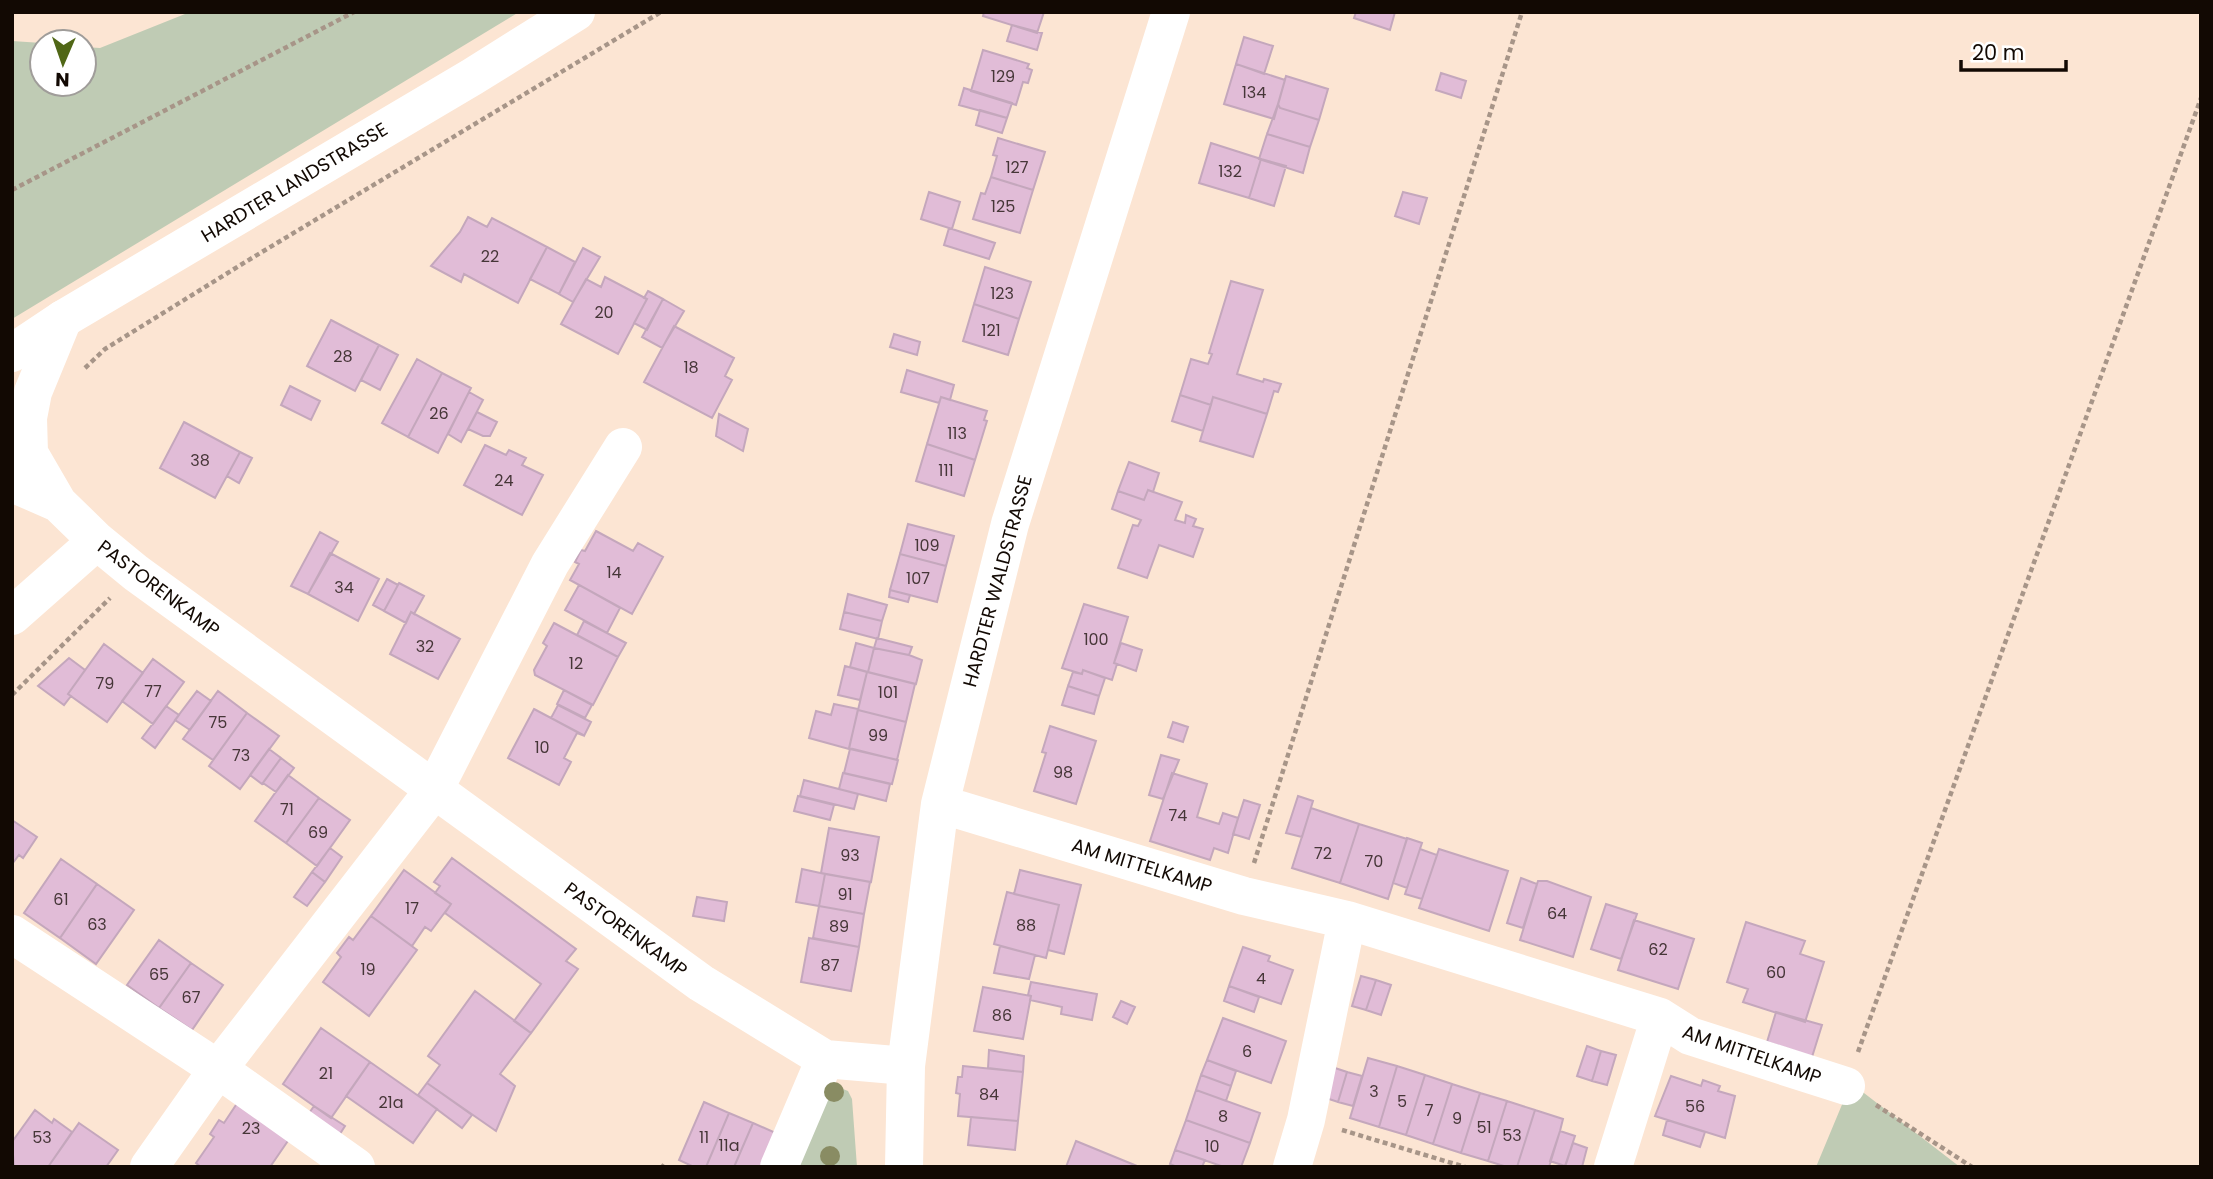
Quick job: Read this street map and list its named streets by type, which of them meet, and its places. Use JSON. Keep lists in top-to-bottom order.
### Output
{
  "streets": {
    "street": [
      "HARDTER LANDSTRASSE",
      "HARDTER WALDSTRASSE",
      "PASTORENKAMP",
      "AM MITTELKAMP"
    ]
  },
  "crossings": [
    ["HARDTER LANDSTRASSE", "PASTORENKAMP"],
    ["HARDTER WALDSTRASSE", "PASTORENKAMP"],
    ["HARDTER WALDSTRASSE", "AM MITTELKAMP"]
  ],
  "house_numbers": [
    "129",
    "134",
    "127",
    "132",
    "125",
    "22",
    "123",
    "20",
    "121",
    "28",
    "18",
    "26",
    "113",
    "38",
    "111",
    "24",
    "109",
    "14",
    "107",
    "34",
    "100",
    "32",
    "12",
    "79",
    "77",
    "101",
    "75",
    "99",
    "10",
    "73",
    "98",
    "71",
    "74",
    "69",
    "72",
    "93",
    "70",
    "91",
    "61",
    "17",
    "64",
    "63",
    "88",
    "89",
    "62",
    "87",
    "19",
    "60",
    "65",
    "4",
    "67",
    "86",
    "6",
    "21",
    "3",
    "84",
    "5",
    "21a",
    "56",
    "7",
    "8",
    "9",
    "51",
    "23",
    "53",
    "53",
    "11",
    "11a",
    "10"
  ],
  "scale_bar": "20 m",
  "north": "bottom"
}
